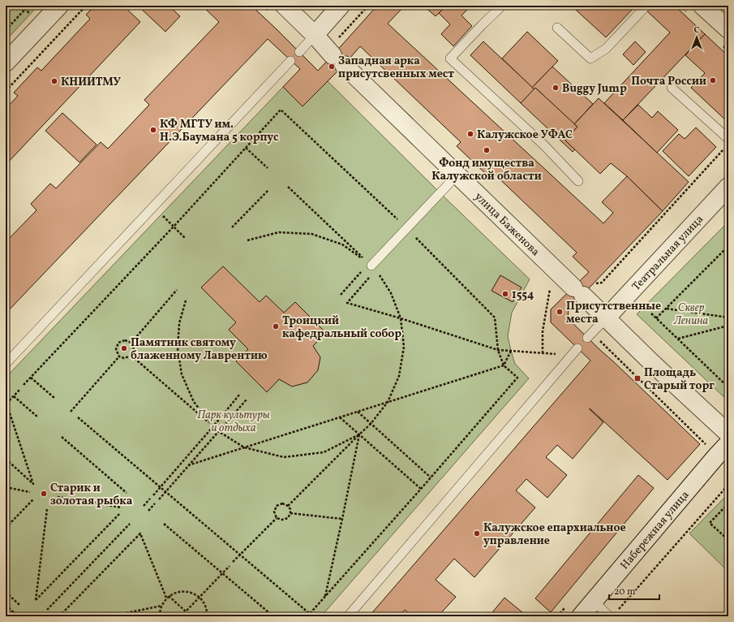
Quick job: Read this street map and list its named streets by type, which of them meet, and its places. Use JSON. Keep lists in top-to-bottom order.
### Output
{
  "streets": {
    "street": ["улица Баженова", "Театральная улица", "Набережная улица"]
  },
  "crossings": [
    ["улица Баженова", "Театральная улица"]
  ],
  "parks": ["Сквер Ленина", "Парк культуры и отдыха"],
  "places": {
    "other": [
      "Западная арка присутсвенных мест",
      "Почта России",
      "КНИИТМУ",
      "Buggy Jump",
      "КФ МГТУ им. Н.Э.Баумана 5 корпус",
      "Калужское УФАС",
      "Фонд имущества Калужской области",
      "1554",
      "Присутственные места",
      "Троицкий кафедральный собор",
      "Памятник святому блаженному Лаврентию",
      "Старик и золотая рыбка",
      "Калужское епархиальное управление"
    ],
    "transit": ["Площадь Старый торг"]
  },
  "scale_bar": "20 m",
  "north": "top"
}
